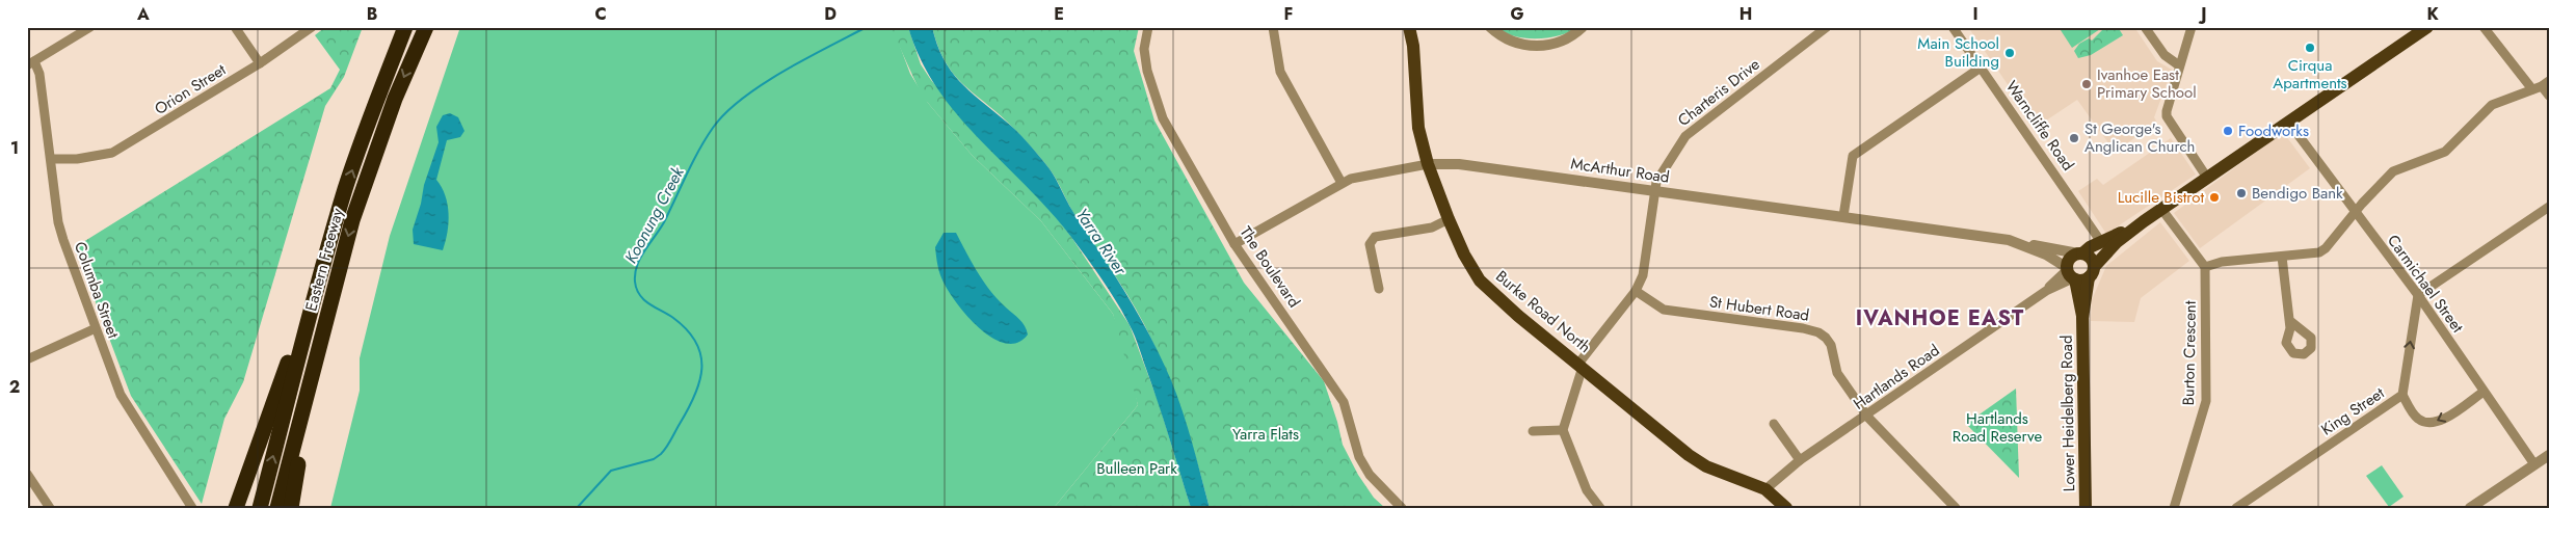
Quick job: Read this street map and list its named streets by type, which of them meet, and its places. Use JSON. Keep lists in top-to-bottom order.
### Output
{
  "streets": {
    "highway": ["Eastern Freeway"],
    "main road": ["Burke Road North", "Lower Heidelberg Road"],
    "street": [
      "Orion Street",
      "Charteris Drive",
      "Warncliffe Road",
      "McArthur Road",
      "The Boulevard",
      "Carmichael Street",
      "Columba Street",
      "St Hubert Road",
      "Burton Crescent",
      "Hartlands Road",
      "King Street"
    ]
  },
  "crossings": [
    ["Orion Street", "Columba Street"],
    ["Charteris Drive", "McArthur Road"],
    ["Charteris Drive", "St Hubert Road"],
    ["Charteris Drive", "Burke Road North"],
    ["McArthur Road", "The Boulevard"],
    ["McArthur Road", "Burke Road North"],
    ["McArthur Road", "Hartlands Road"],
    ["McArthur Road", "Lower Heidelberg Road"],
    ["Carmichael Street", "King Street"],
    ["St Hubert Road", "Hartlands Road"],
    ["Burke Road North", "Hartlands Road"],
    ["Hartlands Road", "Lower Heidelberg Road"]
  ],
  "districts": ["IVANHOE EAST"],
  "water": ["Koonung Creek", "Yarra River"],
  "parks": ["Hartlands Road Reserve", "Yarra Flats", "Bulleen Park"],
  "places": [
    "Cirqua Apartments",
    "Main School Building",
    "Ivanhoe East Primary School",
    "Foodworks",
    "St George's Anglican Church",
    "Bendigo Bank",
    "Lucille Bistrot"
  ],
  "grid": {
    "columns": [
      "A",
      "B",
      "C",
      "D",
      "E",
      "F",
      "G",
      "H",
      "I",
      "J",
      "K"
    ],
    "rows": ["1", "2"]
  }
}
